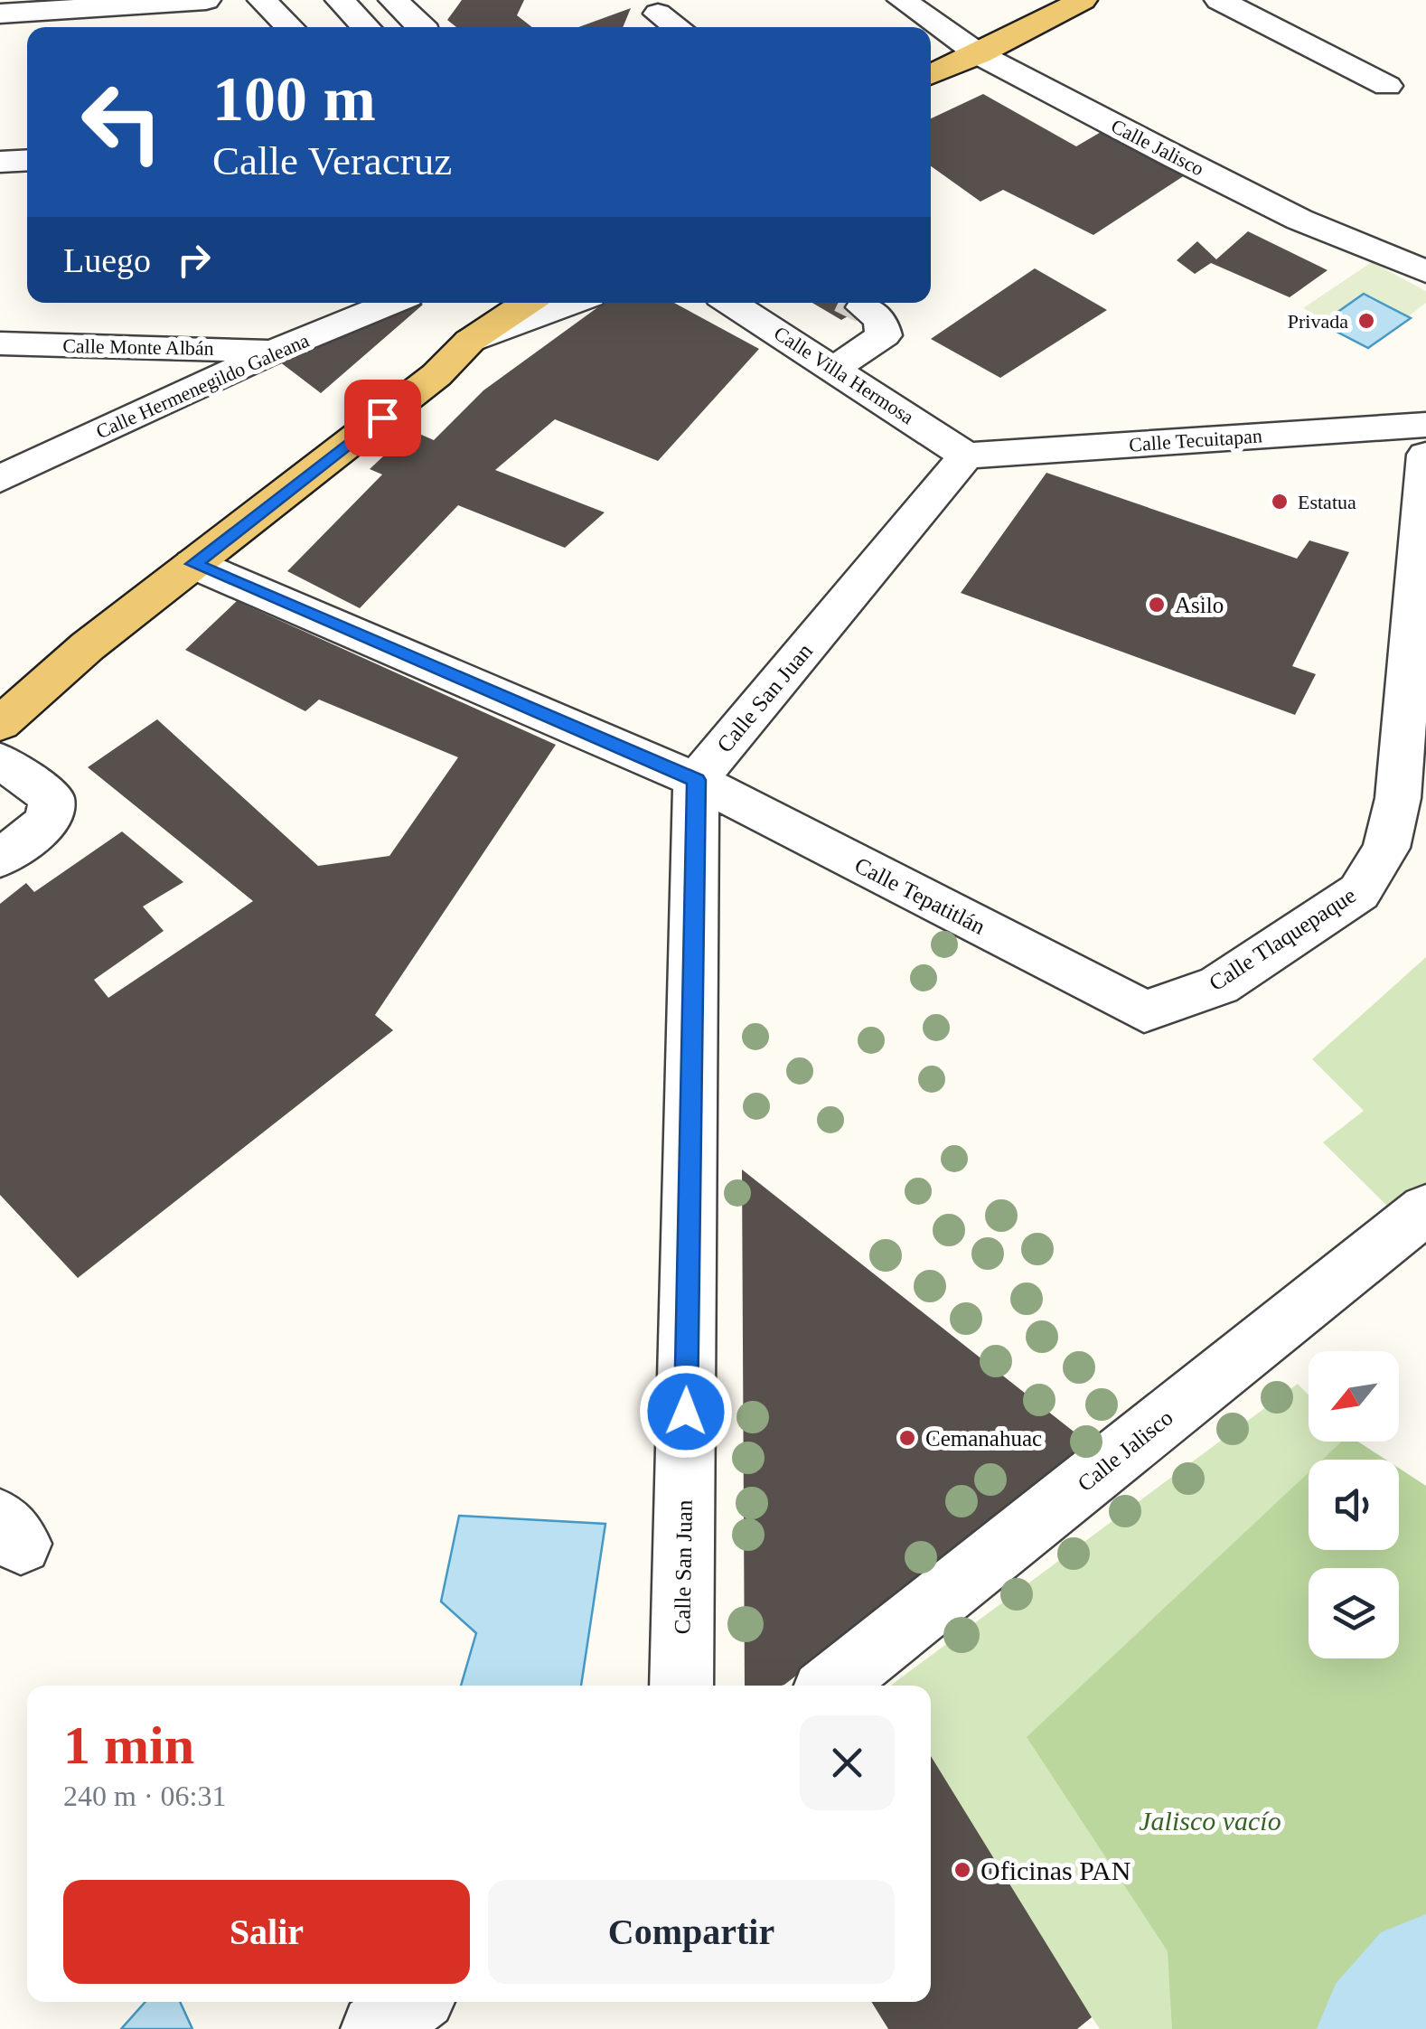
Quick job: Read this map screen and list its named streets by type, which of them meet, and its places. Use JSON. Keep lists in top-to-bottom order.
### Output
{
  "streets": {
    "street": [
      "Calle Jalisco",
      "Calle Monte Albán",
      "Calle Villa Hermosa",
      "Calle Hermenegildo Galeana",
      "Calle Tecuitapan",
      "Calle San Juan",
      "Calle Tepatitlán",
      "Calle Tlaquepaque"
    ]
  },
  "crossings": [
    ["Calle Monte Albán", "Calle Hermenegildo Galeana"],
    ["Calle Villa Hermosa", "Calle Tecuitapan"],
    ["Calle Villa Hermosa", "Calle San Juan"],
    ["Calle Tecuitapan", "Calle San Juan"],
    ["Calle San Juan", "Calle Tepatitlán"],
    ["Calle Tepatitlán", "Calle Tlaquepaque"]
  ],
  "parks": ["Jalisco vacío"],
  "places": [
    "Privada",
    "Estatua",
    "Asilo",
    "Cemanahuac",
    "Oficinas PAN"
  ],
  "north": "bottom left",
  "page": {
    "turn": ["100 m", "Calle Veracruz"],
    "then": "Luego",
    "heading": ["1 min", "240 m · 06:31"],
    "buttons": ["Salir", "Compartir"]
  }
}
